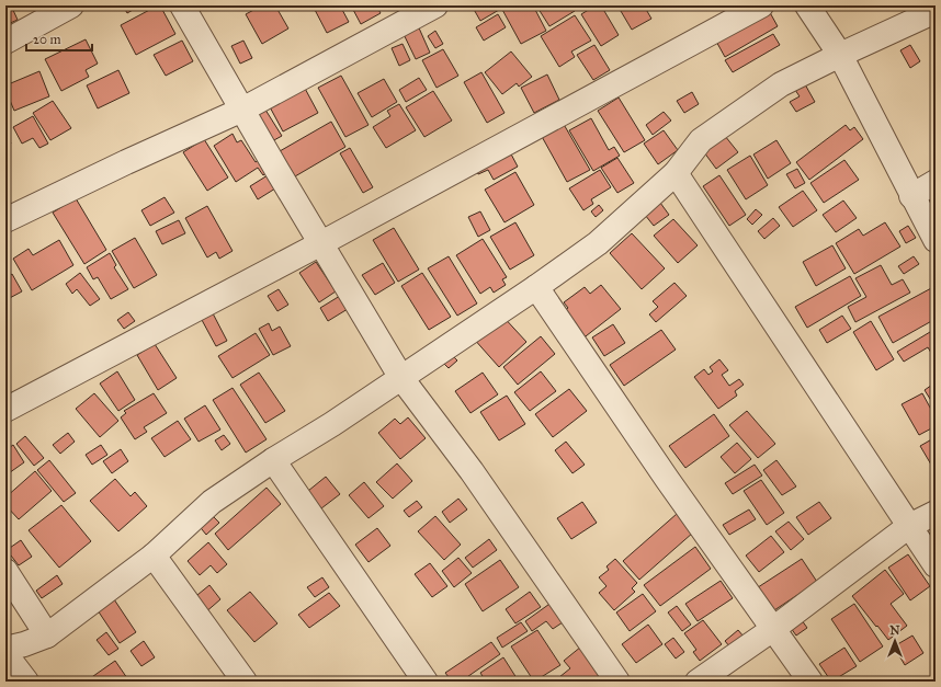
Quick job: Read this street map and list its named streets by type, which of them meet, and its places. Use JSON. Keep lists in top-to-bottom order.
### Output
{
  "scale_bar": "20 m",
  "north": "top"
}
